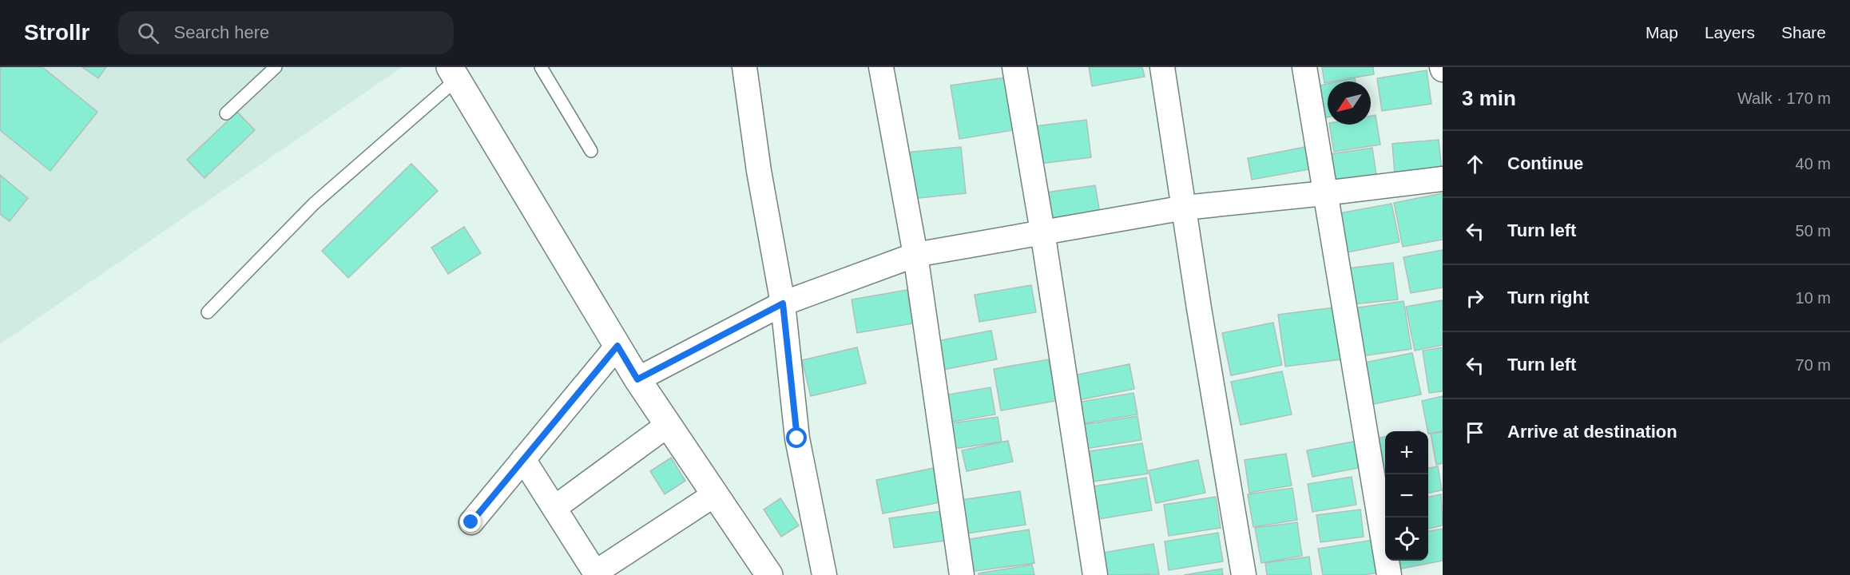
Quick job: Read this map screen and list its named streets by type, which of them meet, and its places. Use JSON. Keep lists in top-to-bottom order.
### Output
{
  "north": "bottom left",
  "page": {
    "header": "Strollr",
    "search": "Search here",
    "nav": ["Map", "Layers", "Share"],
    "heading": ["3 min", "Walk · 170 m"],
    "list": [
      ["Continue", "40 m"],
      ["Turn left", "50 m"],
      ["Turn right", "10 m"],
      ["Turn left", "70 m"],
      "Arrive at destination"
    ],
    "map_buttons": ["+", "−"]
  }
}
